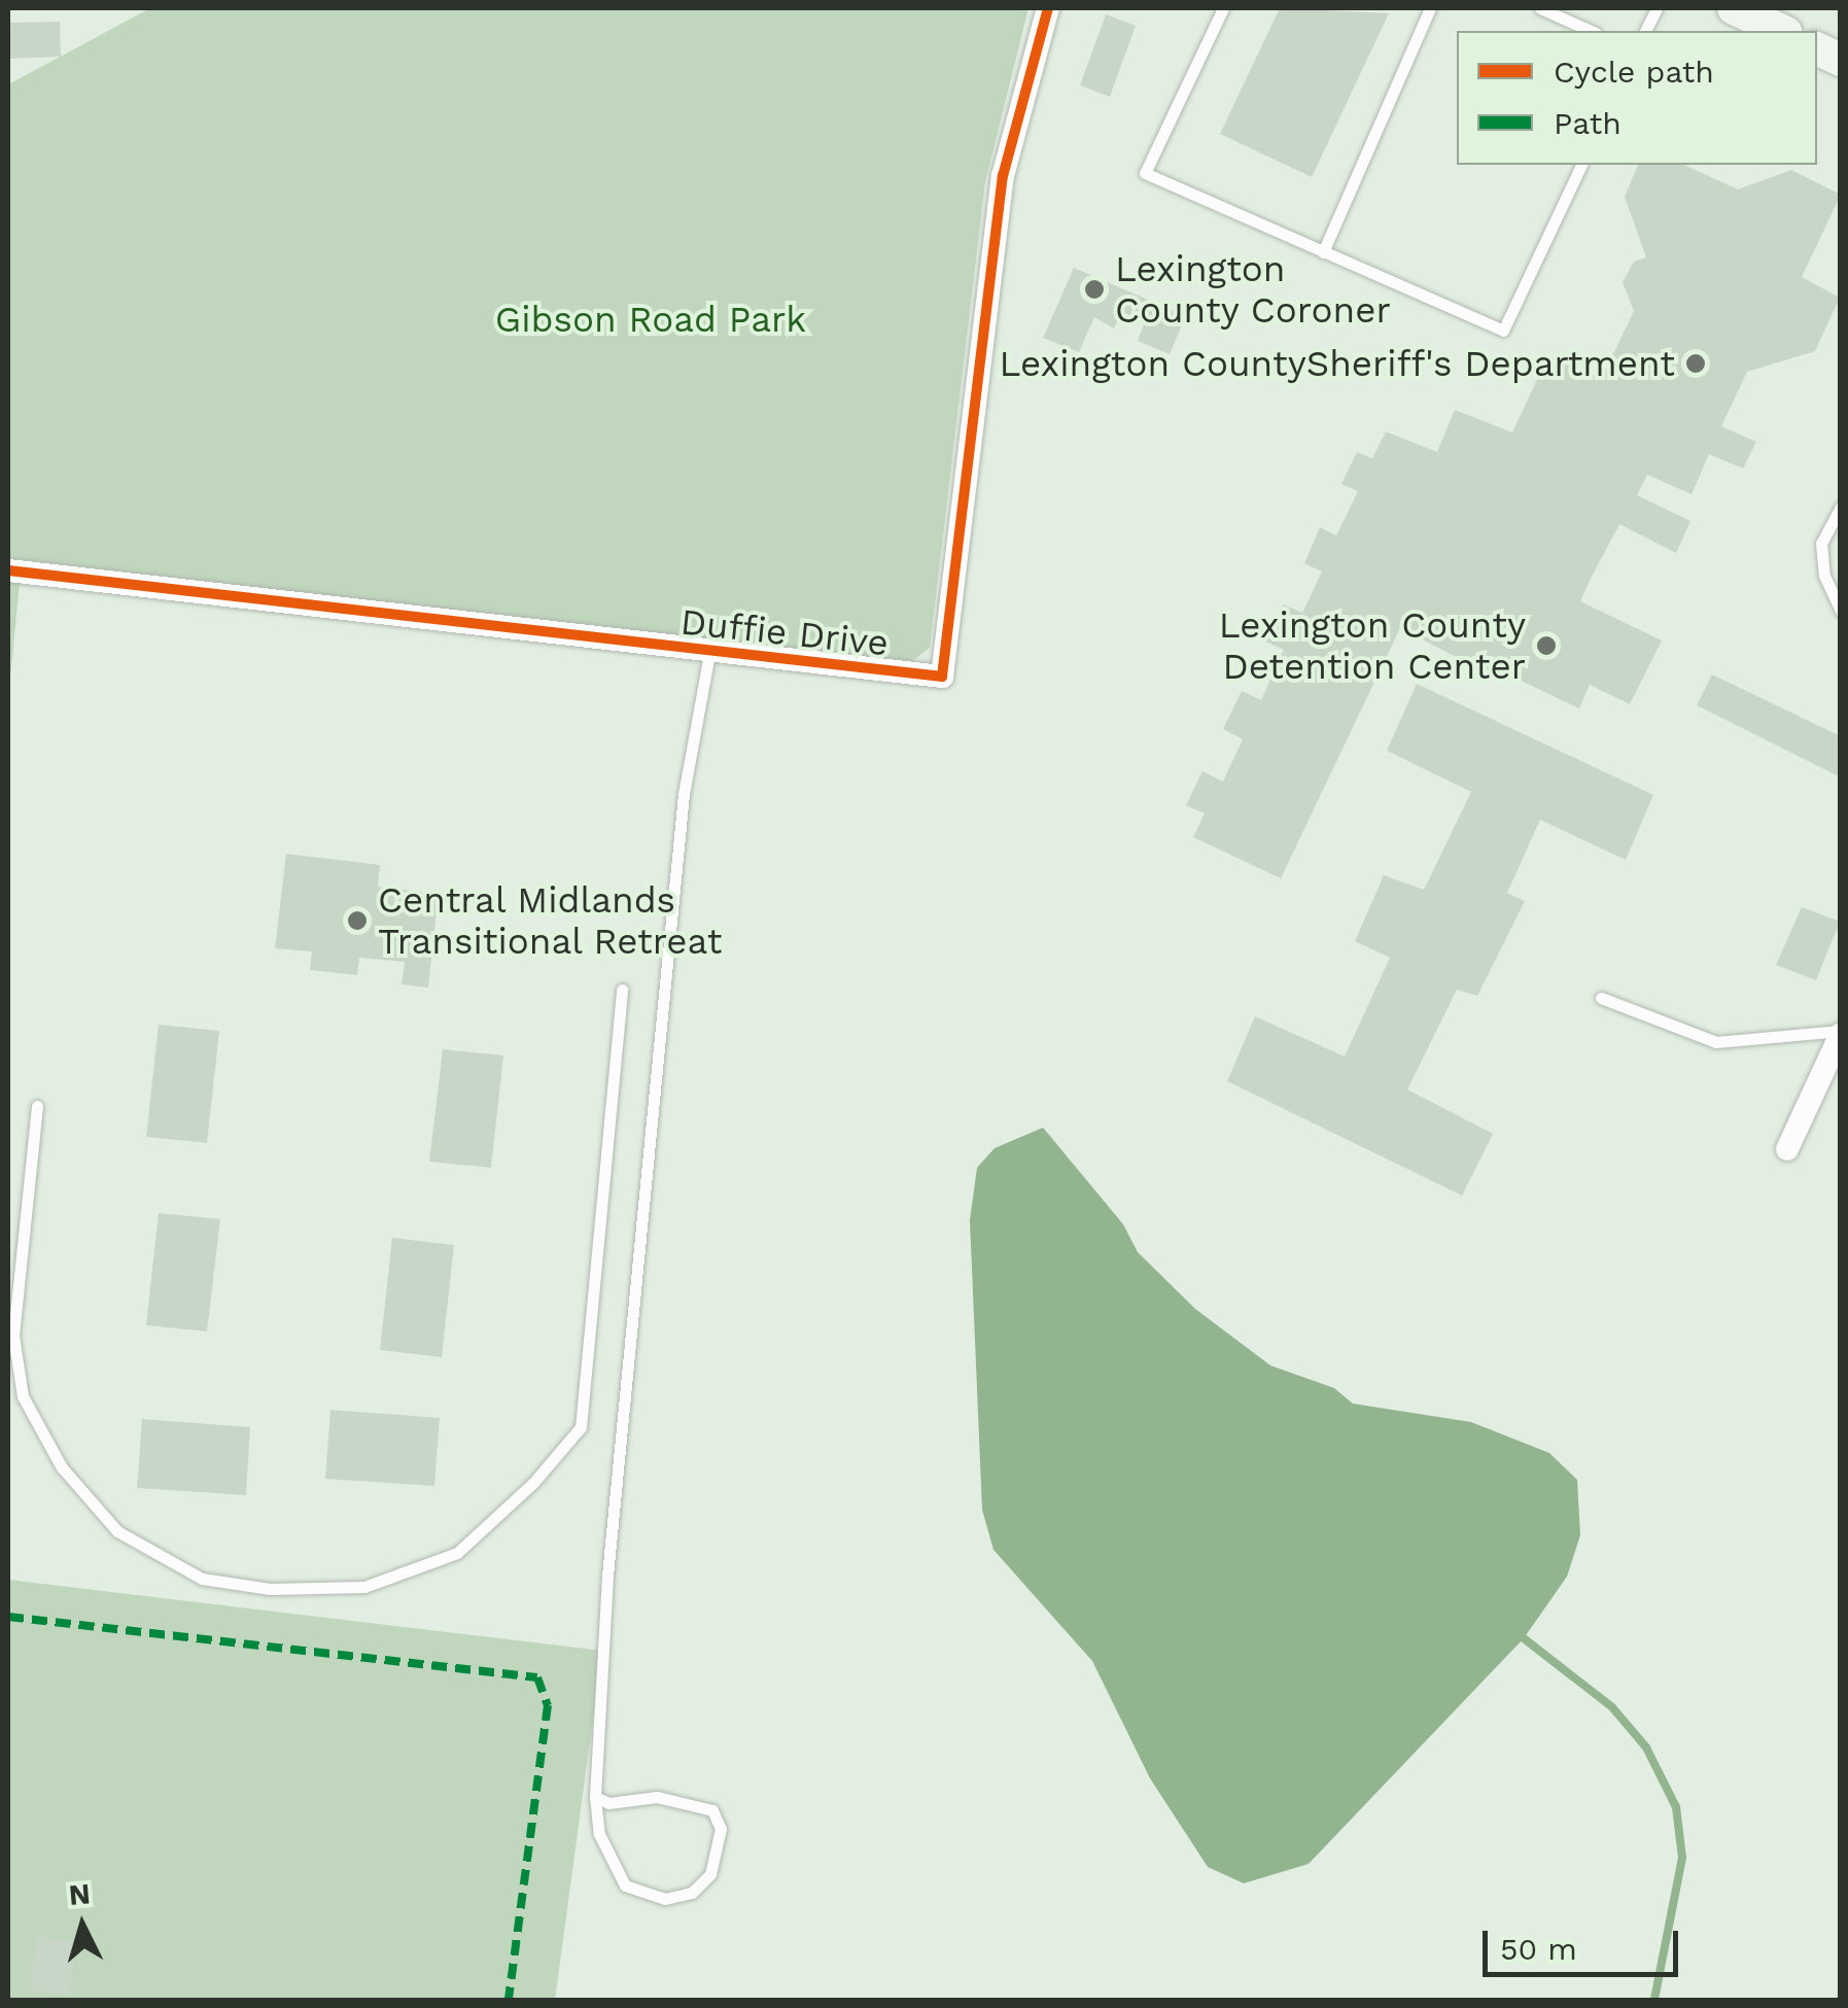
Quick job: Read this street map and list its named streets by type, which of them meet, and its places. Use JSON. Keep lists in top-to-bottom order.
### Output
{
  "streets": {
    "street": ["Duffie Drive"]
  },
  "parks": ["Gibson Road Park"],
  "places": [
    "Lexington County Coroner",
    "Lexington CountySheriff's Department",
    "Lexington County Detention Center",
    "Central Midlands Transitional Retreat"
  ],
  "legend": ["Cycle path", "Path"],
  "scale_bar": "50 m",
  "north": "top"
}
